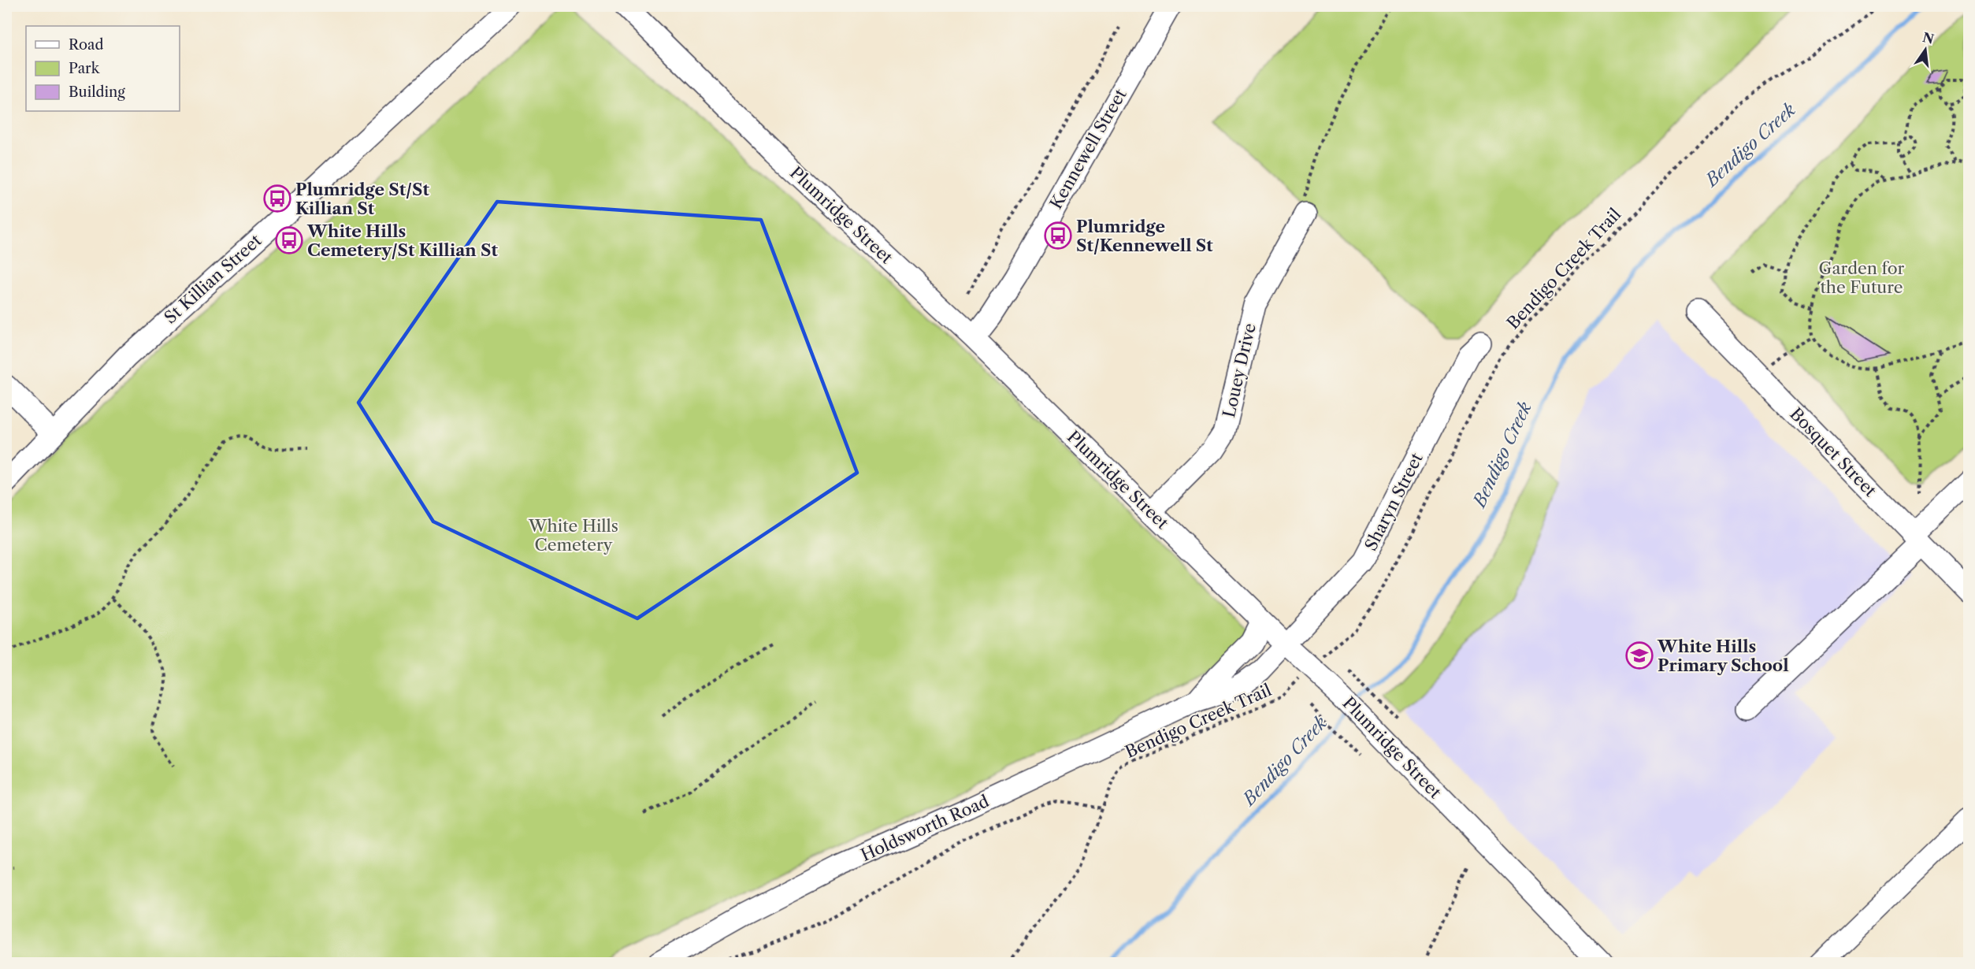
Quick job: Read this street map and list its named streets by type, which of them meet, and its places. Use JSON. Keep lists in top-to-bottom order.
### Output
{
  "streets": {
    "street": [
      "Kennewell Street",
      "Plumridge Street",
      "St Killian Street",
      "Louey Drive",
      "Bosquet Street",
      "Sharyn Street",
      "Holdsworth Road"
    ],
    "path": ["Bendigo Creek Trail"]
  },
  "crossings": [
    ["Kennewell Street", "Plumridge Street"],
    ["Plumridge Street", "Louey Drive"],
    ["Plumridge Street", "Sharyn Street"],
    ["Plumridge Street", "Holdsworth Road"],
    ["Sharyn Street", "Holdsworth Road"]
  ],
  "water": ["Bendigo Creek"],
  "parks": ["Garden for the Future", "White Hills Cemetery"],
  "places": {
    "bus stop": ["Plumridge St/St Killian St", "Plumridge St/Kennewell St", "White Hills Cemetery/St Killian St"],
    "school or university": ["White Hills Primary School"]
  },
  "legend": ["Road", "Park", "Building"],
  "north": "top"
}
